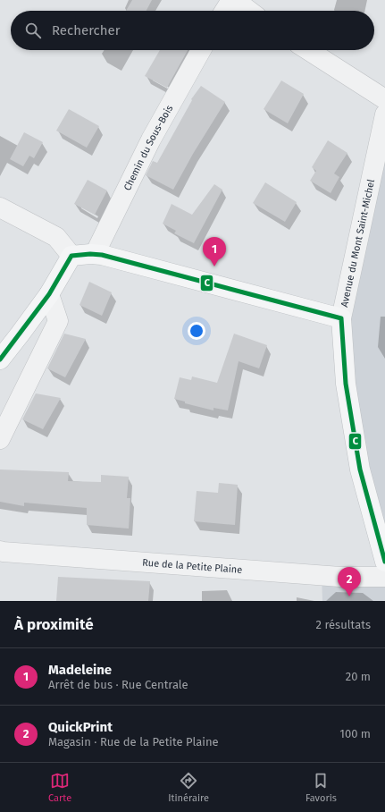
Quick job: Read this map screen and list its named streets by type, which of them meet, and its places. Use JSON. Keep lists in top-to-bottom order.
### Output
{
  "streets": {
    "main road": ["Avenue du Mont Saint-Michel"],
    "street": ["Chemin du Sous-Bois", "Rue de la Petite Plaine"]
  },
  "lines": ["transit line C"],
  "page": {
    "search": "Rechercher",
    "pins": ["1", "2"],
    "heading": ["À proximité", "2 résultats"],
    "list": [
      {
        "mark": "1",
        "name": "Madeleine",
        "note": "Arrêt de bus · Rue Centrale",
        "value": "20 m"
      },
      {
        "mark": "2",
        "name": "QuickPrint",
        "note": "Magasin · Rue de la Petite Plaine",
        "value": "100 m"
      }
    ],
    "nav": ["Carte", "Itinéraire", "Favoris"]
  }
}
